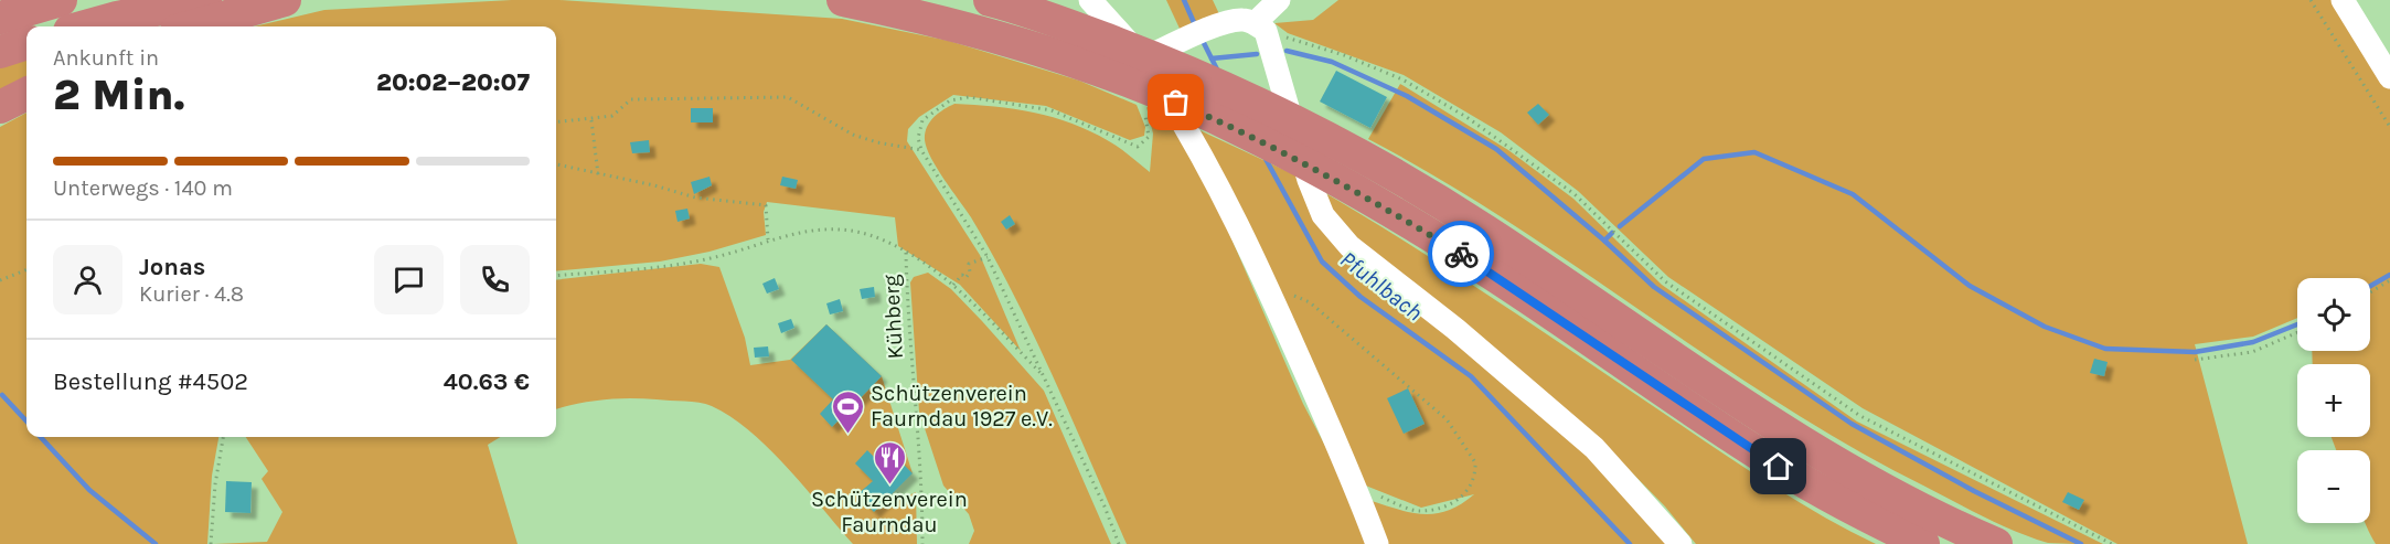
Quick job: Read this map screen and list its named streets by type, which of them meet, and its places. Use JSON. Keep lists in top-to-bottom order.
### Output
{
  "streets": {
    "path": ["Kühberg"]
  },
  "water": ["Pfuhlbach"],
  "places": {
    "sports": ["Schützenverein Faurndau 1927 e.V."],
    "restaurant": ["Schützenverein Faurndau"]
  },
  "page": {
    "heading": ["2 Min.", "Ankunft in", "20:02–20:07"],
    "panel": [
      "Jonas",
      "Kurier · 4.8",
      "Bestellung #4502",
      "40.63 €"
    ],
    "bar": "Unterwegs · 140 m",
    "map_buttons": ["+", "−"]
  }
}
